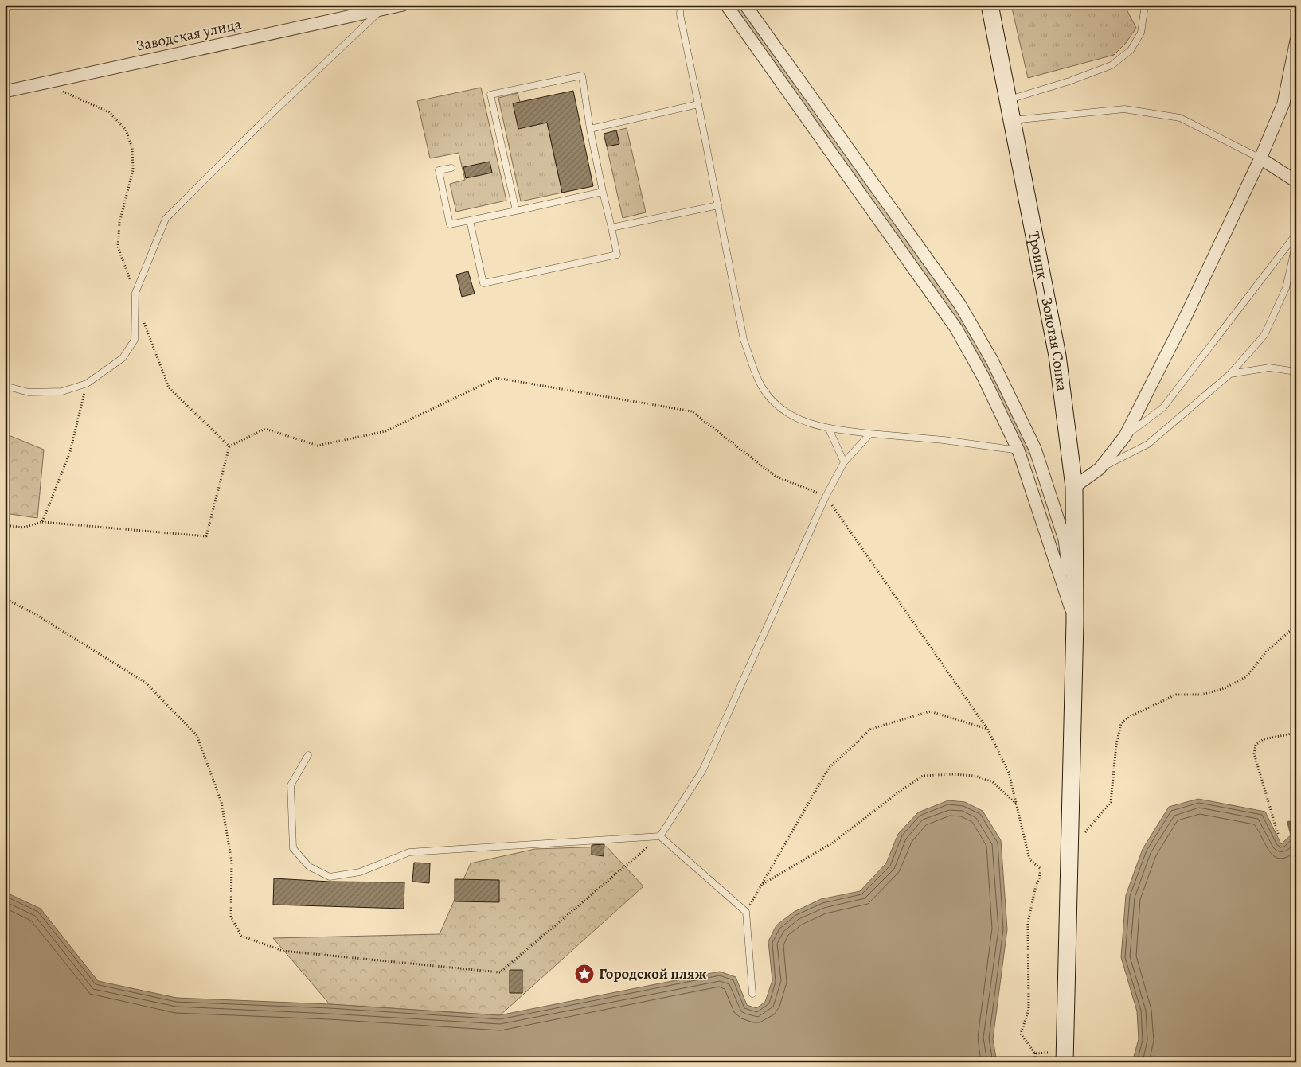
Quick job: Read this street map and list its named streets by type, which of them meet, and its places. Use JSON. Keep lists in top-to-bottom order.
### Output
{
  "streets": {
    "street": ["Заводская улица", "Троицк — Золотая Сопка"]
  },
  "places": {
    "place": ["Городской пляж"]
  }
}
